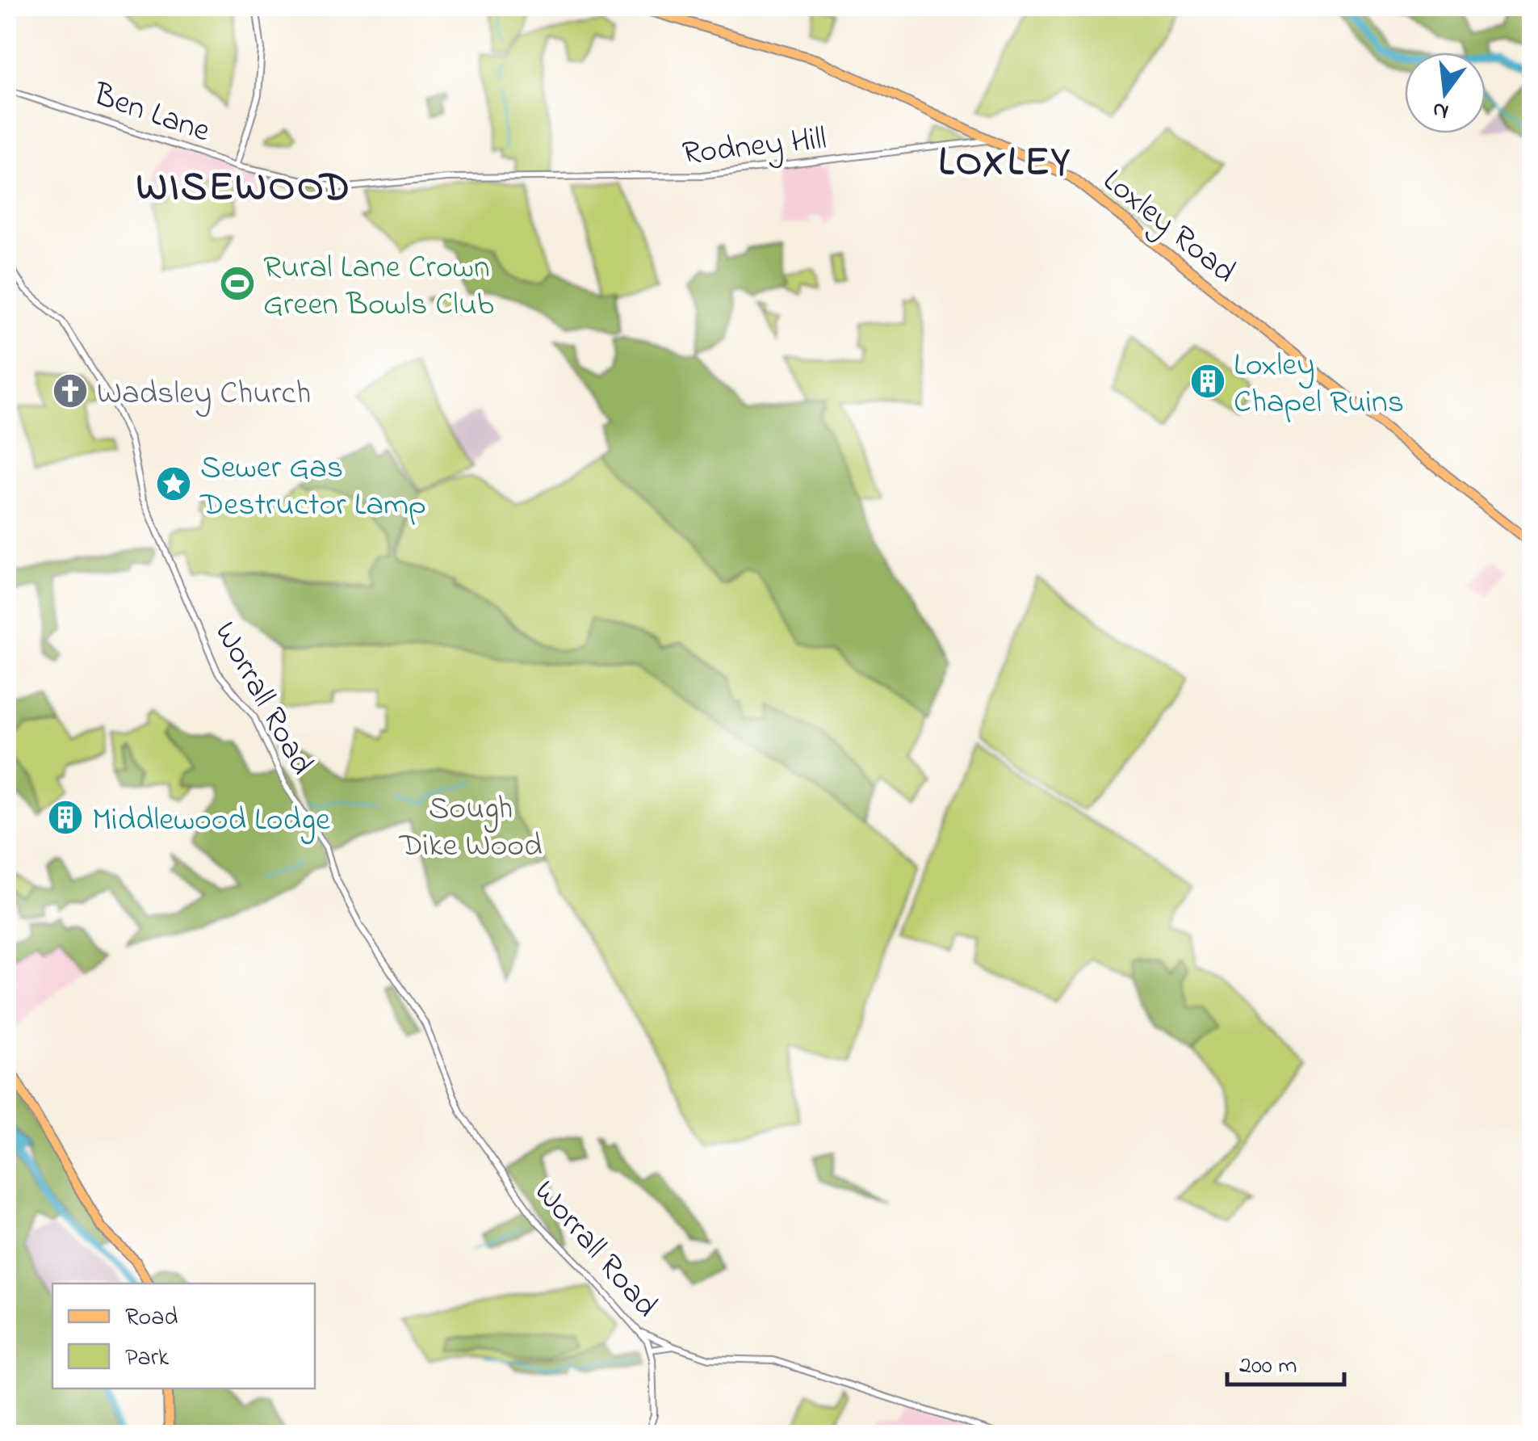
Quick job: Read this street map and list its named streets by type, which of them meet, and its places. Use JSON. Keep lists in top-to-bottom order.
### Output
{
  "streets": {
    "main road": ["Loxley Road"],
    "street": ["Ben Lane", "Rodney Hill", "Worrall Road"]
  },
  "crossings": [
    ["Ben Lane", "Rodney Hill"],
    ["Rodney Hill", "Loxley Road"]
  ],
  "districts": ["LOXLEY", "WISEWOOD"],
  "parks": ["Sough Dike Wood"],
  "places": {
    "sports": ["Rural Lane Crown Green Bowls Club"],
    "building": ["Loxley Chapel Ruins", "Middlewood Lodge"],
    "church": ["Wadsley Church"],
    "place": ["Sewer Gas Destructor Lamp"]
  },
  "legend": ["Road", "Park"],
  "scale_bar": "200 m",
  "north": "bottom"
}
